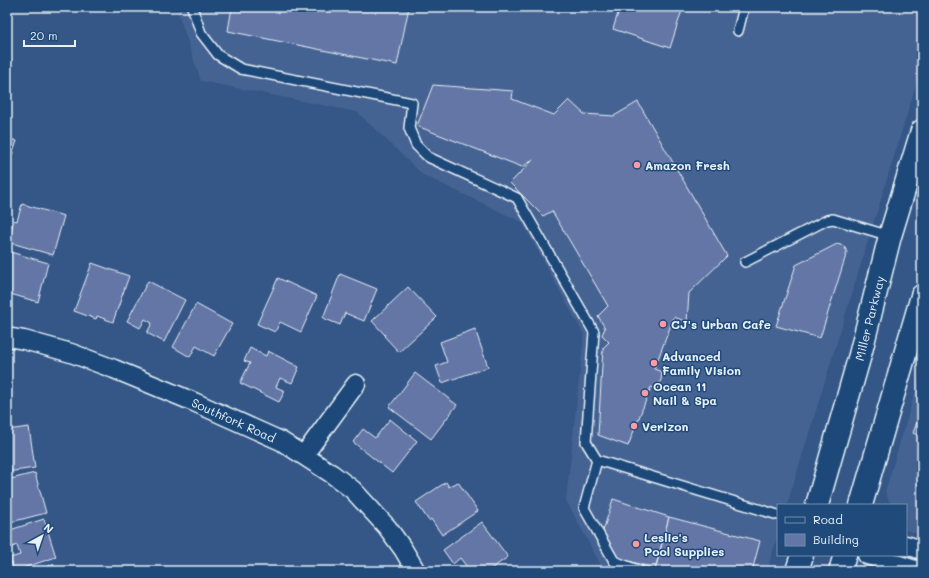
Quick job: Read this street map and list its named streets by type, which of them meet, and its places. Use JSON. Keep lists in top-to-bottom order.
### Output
{
  "streets": {
    "street": ["Miller Parkway", "Southfork Road"]
  },
  "places": [
    "Amazon Fresh",
    "CJ's Urban Cafe",
    "Advanced Family Vision",
    "Ocean 11 Nail & Spa",
    "Verizon",
    "Leslie's Pool Supplies"
  ],
  "legend": ["Road", "Building"],
  "scale_bar": "20 m",
  "north": "top right"
}
